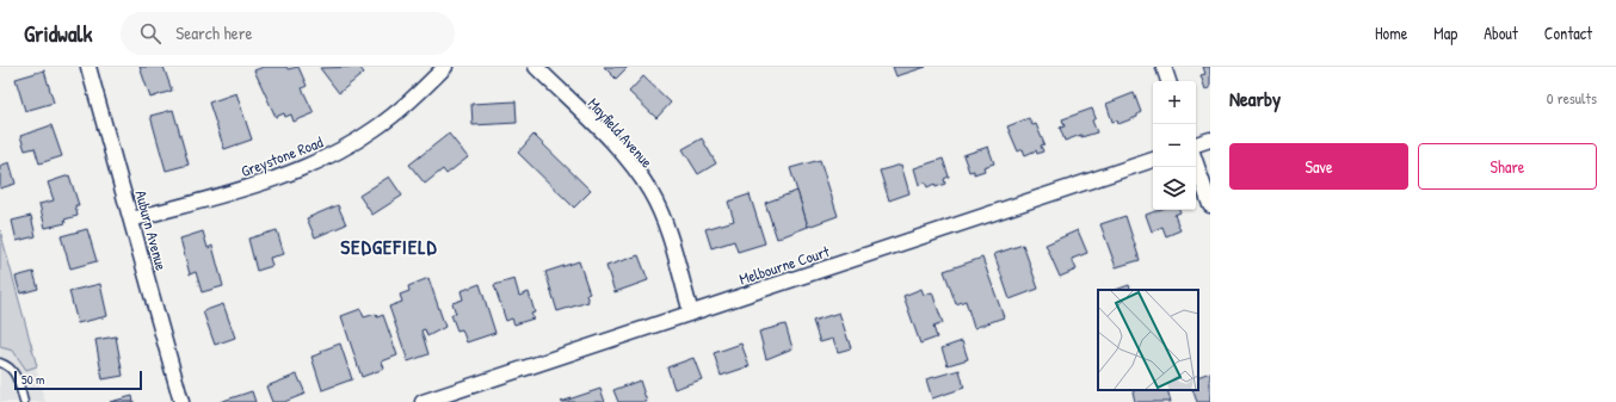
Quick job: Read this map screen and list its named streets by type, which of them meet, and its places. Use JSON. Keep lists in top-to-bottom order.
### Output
{
  "streets": {
    "street": [
      "Mayfield Avenue",
      "Greystone Road",
      "Auburn Avenue",
      "Melbourne Court"
    ]
  },
  "crossings": [
    ["Mayfield Avenue", "Melbourne Court"],
    ["Greystone Road", "Auburn Avenue"]
  ],
  "districts": ["SEDGEFIELD"],
  "scale_bar": "50 m",
  "page": {
    "header": "Gridwalk",
    "search": "Search here",
    "nav": [
      "Home",
      "Map",
      "About",
      "Contact"
    ],
    "heading": ["Nearby", "0 results"],
    "map_buttons": ["+", "−"],
    "buttons": ["Save", "Share"],
    "scale": "50 m"
  }
}
